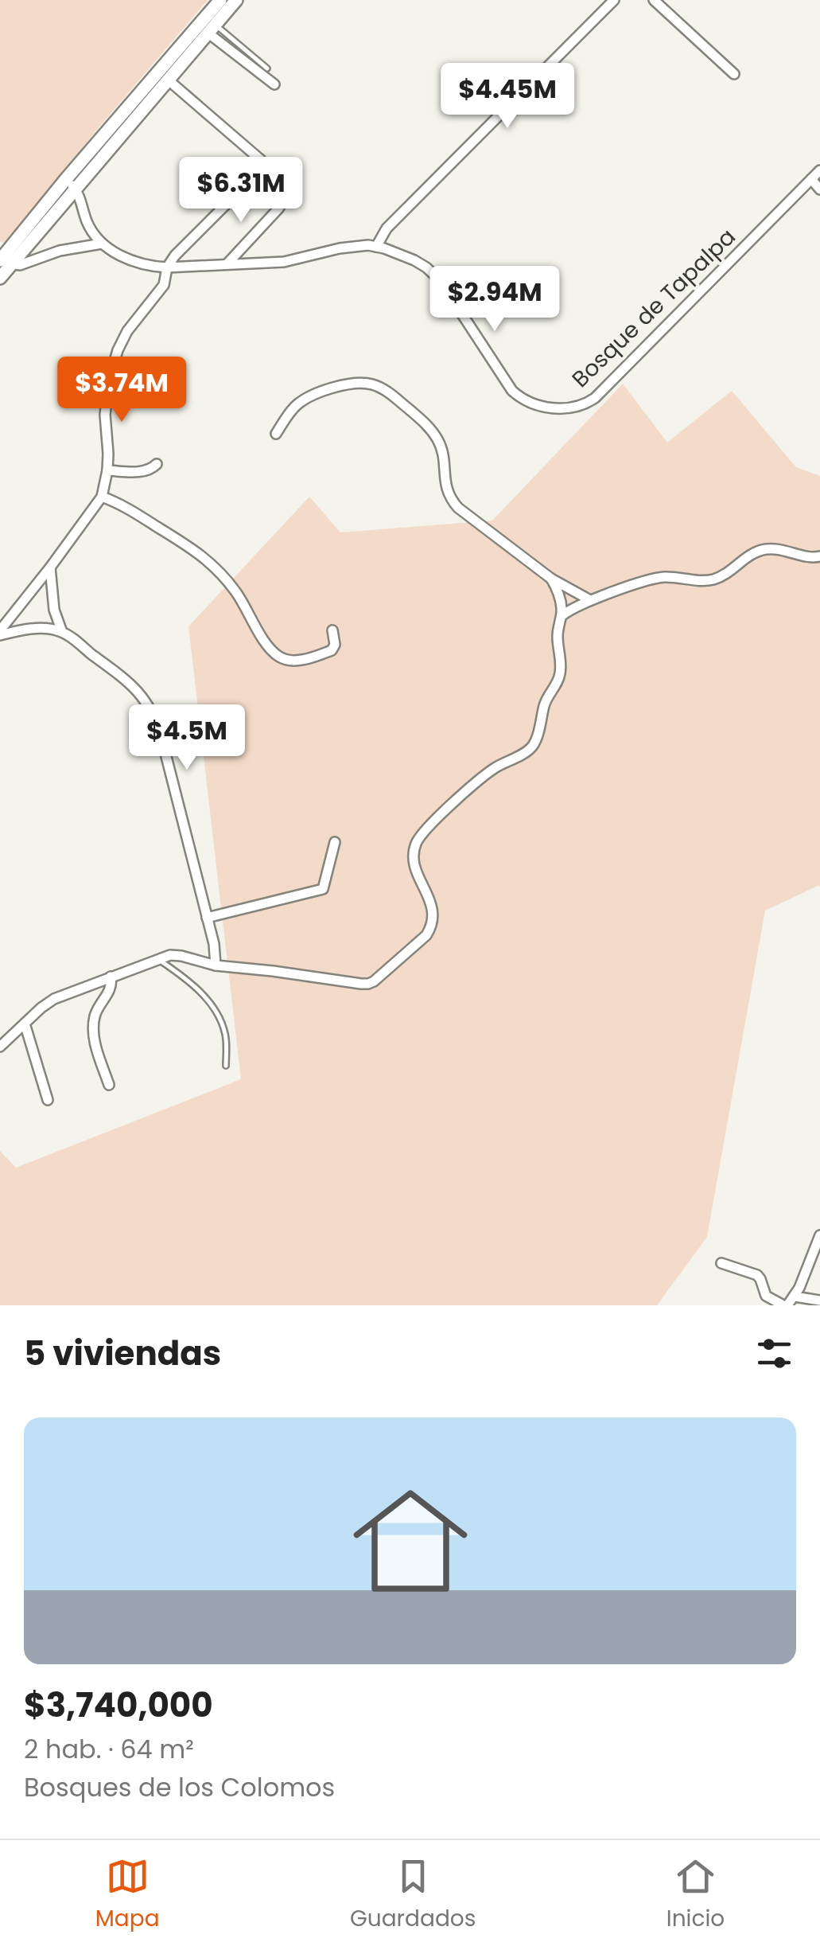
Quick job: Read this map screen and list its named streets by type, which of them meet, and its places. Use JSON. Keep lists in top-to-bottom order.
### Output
{
  "streets": {
    "street": ["Bosque de Tapalpa"]
  },
  "page": {
    "price": [
      "$4.45M",
      "$6.31M",
      "$2.94M",
      "$3.74M",
      "$4.5M"
    ],
    "heading": "5 viviendas",
    "list": [
      {
        "name": "$3,740,000",
        "note": "2 hab. · 64 m² · Bosques de los Colomos"
      }
    ],
    "tabs": ["Mapa", "Guardados", "Inicio"]
  }
}
